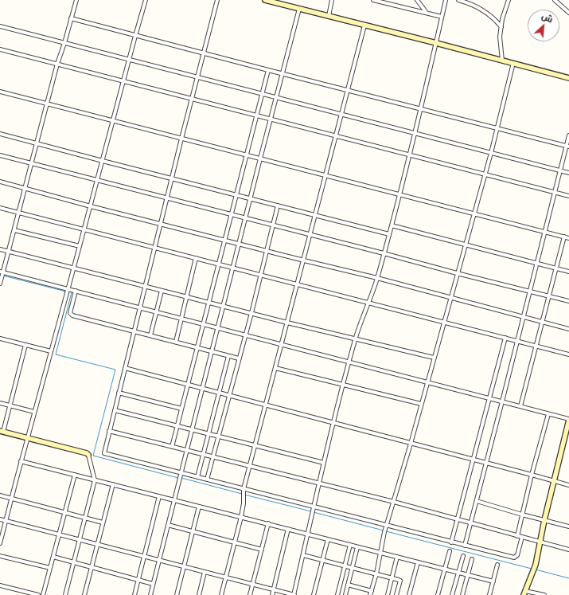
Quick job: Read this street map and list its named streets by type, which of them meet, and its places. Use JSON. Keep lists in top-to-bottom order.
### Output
{
  "north": "top right"
}
